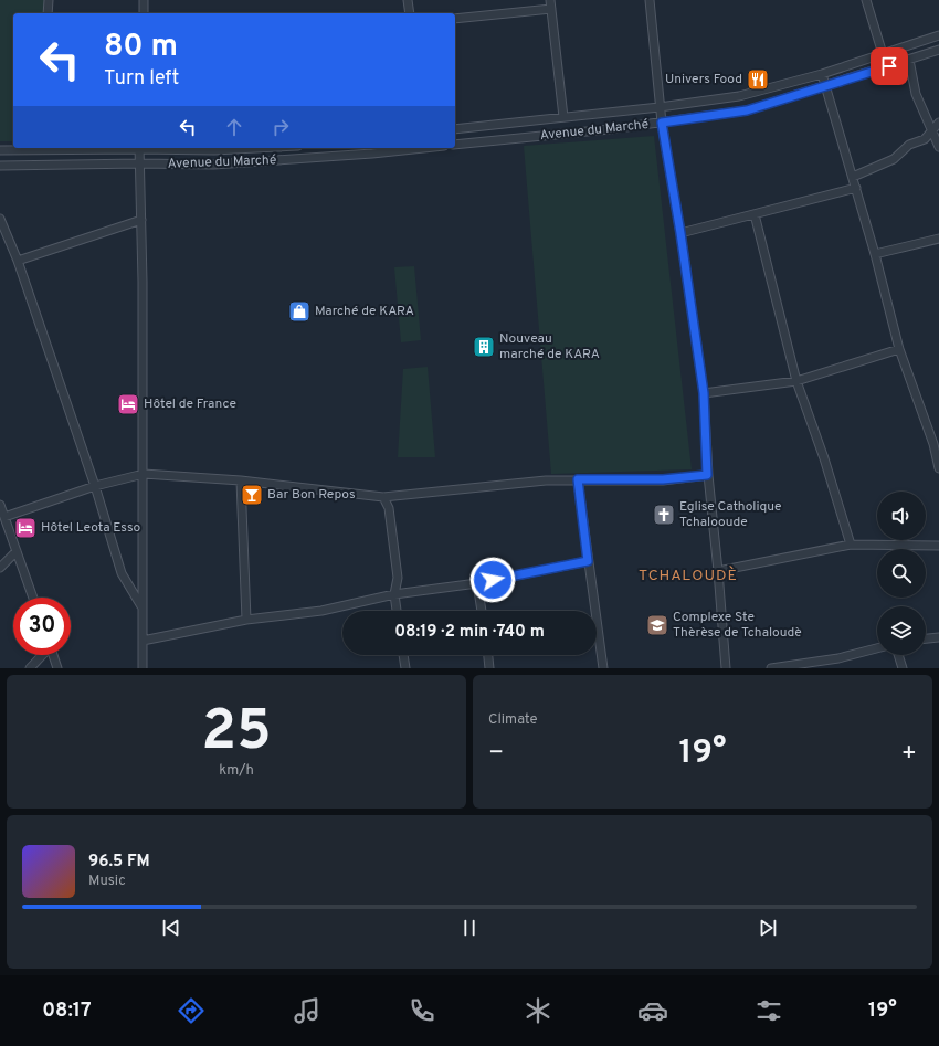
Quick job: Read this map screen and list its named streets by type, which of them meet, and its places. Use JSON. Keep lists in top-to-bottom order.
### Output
{
  "streets": {
    "street": ["Avenue du Marché"]
  },
  "districts": ["TCHALOUDÈ"],
  "places": {
    "restaurant": ["Univers Food"],
    "shop": ["Marché de KARA"],
    "building": ["Nouveau marché de KARA"],
    "hotel": ["Hôtel de France", "Hôtel Leota Esso"],
    "bar": ["Bar Bon Repos"],
    "church": ["Eglise Catholique Tchalooude"],
    "school or university": ["Complexe Ste Thèrèse de Tchaloudè"]
  },
  "page": {
    "turn": ["80 m", "Turn left"],
    "limit": "30",
    "trip": "08:19 · 2 min · 740 m",
    "tile": [
      ["25", "km/h"],
      "Climate"
    ],
    "heat": ["−", "19°", "+"],
    "song": ["96.5 FM", "Music"],
    "tabs": ["08:17", "19°"]
  }
}
